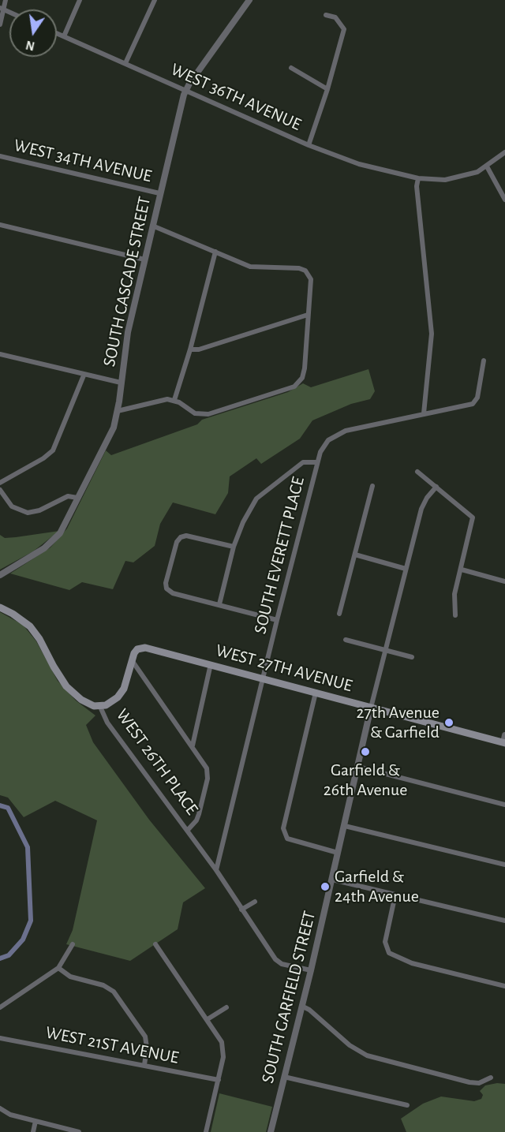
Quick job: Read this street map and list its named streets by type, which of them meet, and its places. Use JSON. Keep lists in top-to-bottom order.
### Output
{
  "streets": {
    "main road": ["WEST 27TH AVENUE", "WEST 26TH PLACE"],
    "street": [
      "WEST 36TH AVENUE",
      "WEST 34TH AVENUE",
      "SOUTH CASCADE STREET",
      "SOUTH EVERETT PLACE",
      "SOUTH GARFIELD STREET",
      "WEST 21ST AVENUE"
    ]
  },
  "crossings": [
    ["WEST 36TH AVENUE", "SOUTH CASCADE STREET"],
    ["WEST 34TH AVENUE", "SOUTH CASCADE STREET"],
    ["SOUTH EVERETT PLACE", "WEST 27TH AVENUE"],
    ["SOUTH EVERETT PLACE", "WEST 26TH PLACE"],
    ["WEST 27TH AVENUE", "SOUTH GARFIELD STREET"],
    ["WEST 26TH PLACE", "SOUTH GARFIELD STREET"]
  ],
  "places": ["27th Avenue & Garfield", "Garfield & 26th Avenue", "Garfield & 24th Avenue"],
  "north": "bottom"
}
